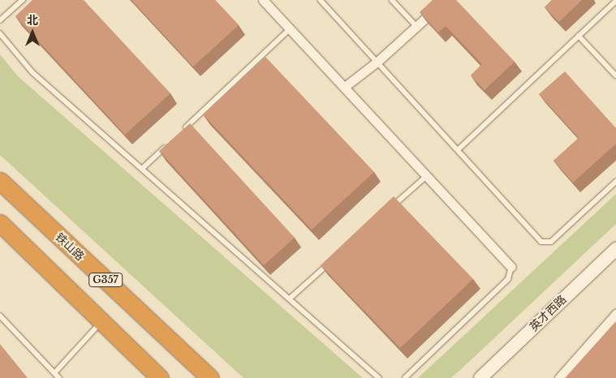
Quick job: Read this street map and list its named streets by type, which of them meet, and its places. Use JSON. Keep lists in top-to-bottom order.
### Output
{
  "streets": {
    "highway": ["铁山路", "G357"],
    "street": ["英才西路"]
  },
  "north": "top"
}
